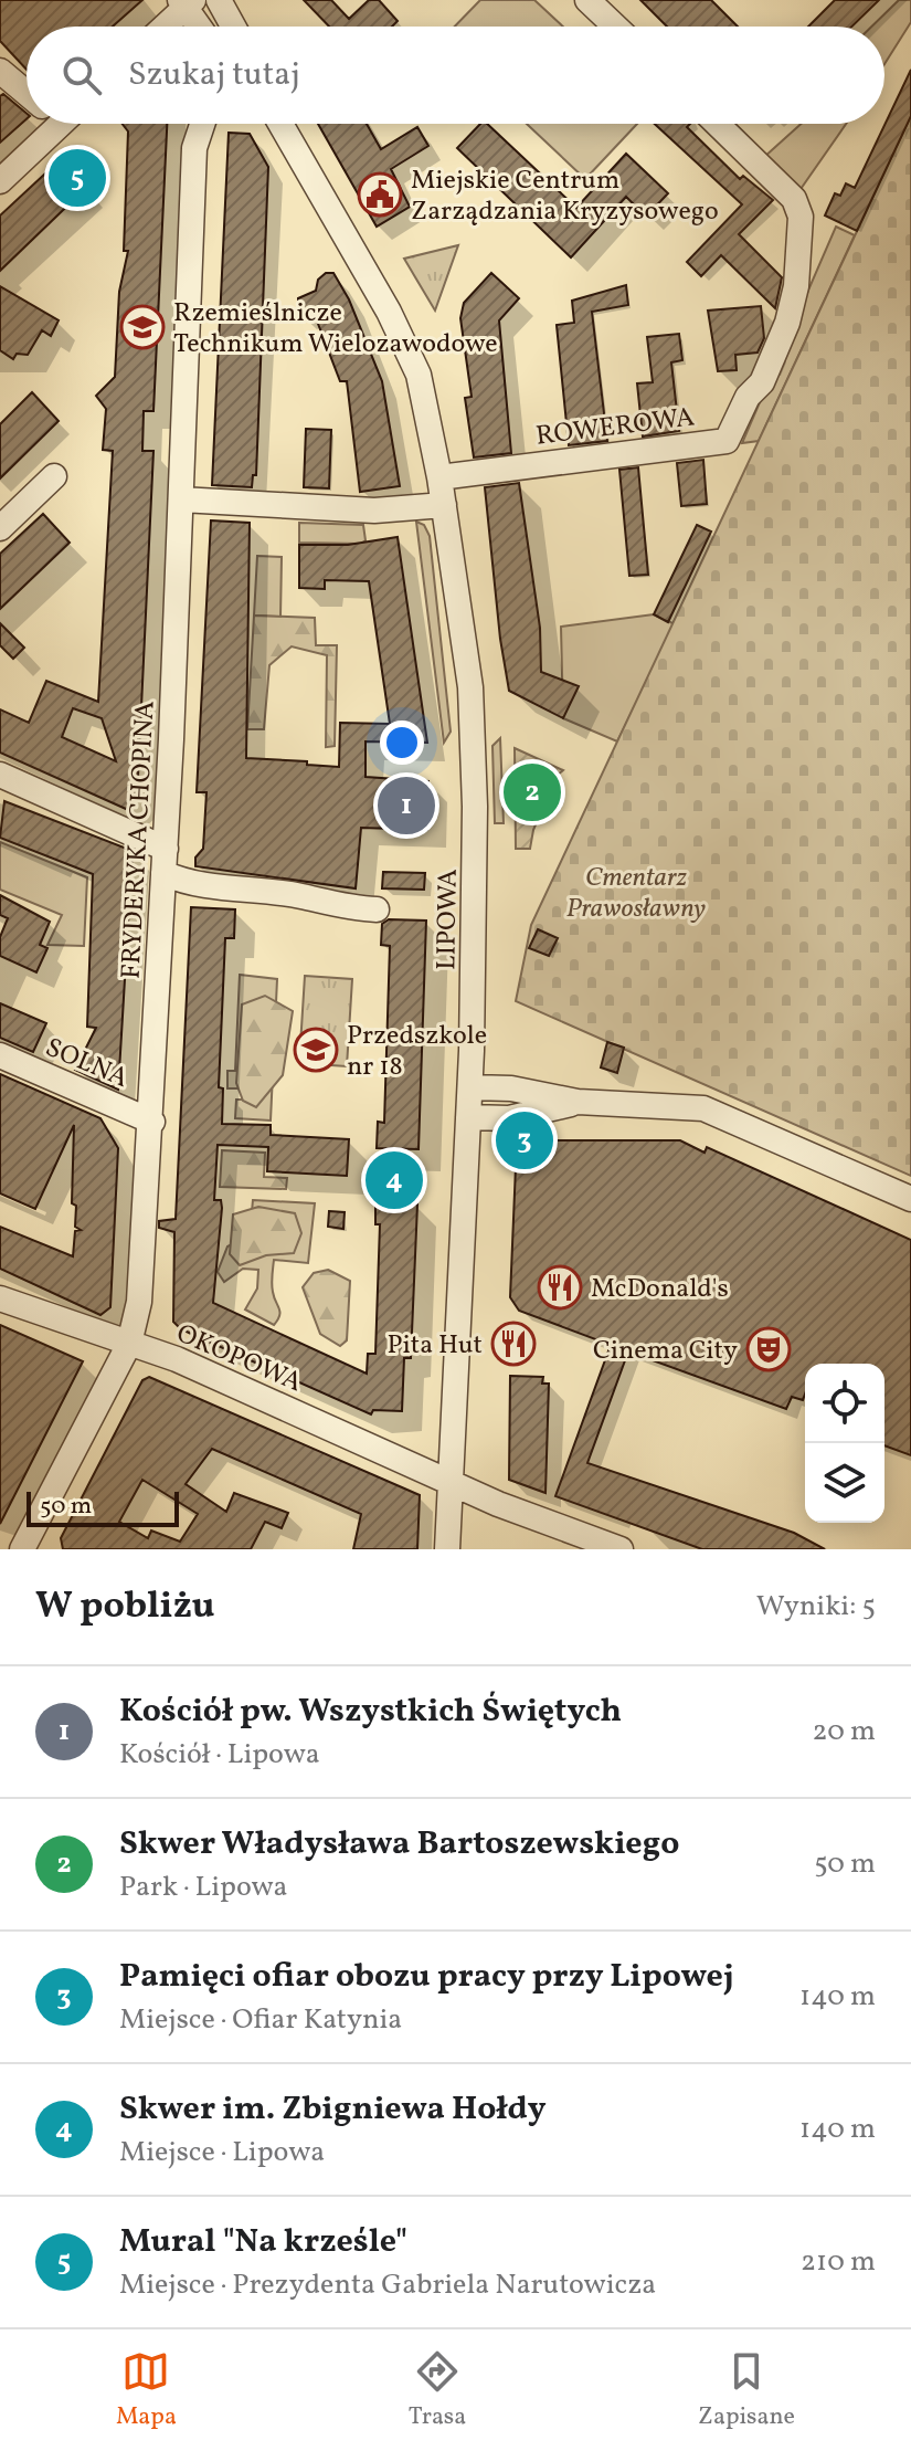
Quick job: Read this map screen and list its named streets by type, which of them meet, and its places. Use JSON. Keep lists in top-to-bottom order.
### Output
{
  "streets": {
    "street": [
      "ROWEROWA",
      "FRYDERYKA CHOPINA",
      "LIPOWA",
      "SOLNA",
      "OKOPOWA"
    ]
  },
  "crossings": [
    ["ROWEROWA", "LIPOWA"],
    ["FRYDERYKA CHOPINA", "SOLNA"],
    ["FRYDERYKA CHOPINA", "OKOPOWA"],
    ["LIPOWA", "OKOPOWA"]
  ],
  "parks": ["Cmentarz Prawosławny"],
  "places": {
    "public building": ["Miejskie Centrum Zarządzania Kryzysowego"],
    "school or university": ["Rzemieślnicze Technikum Wielozawodowe", "Przedszkole nr 18"],
    "restaurant": ["McDonald's", "Pita Hut"],
    "theatre": ["Cinema City"]
  },
  "scale_bar": "50 m",
  "page": {
    "search": "Szukaj tutaj",
    "pins": [
      "5",
      "2",
      "1",
      "3",
      "4"
    ],
    "scale": "50 m",
    "heading": ["W pobliżu", "Wyniki: 5"],
    "list": [
      {
        "mark": "1",
        "name": "Kościół pw. Wszystkich Świętych",
        "note": "Kościół · Lipowa",
        "value": "20 m"
      },
      {
        "mark": "2",
        "name": "Skwer Władysława Bartoszewskiego",
        "note": "Park · Lipowa",
        "value": "50 m"
      },
      {
        "mark": "3",
        "name": "Pamięci ofiar obozu pracy przy Lipowej",
        "note": "Miejsce · Ofiar Katynia",
        "value": "140 m"
      },
      {
        "mark": "4",
        "name": "Skwer im. Zbigniewa Hołdy",
        "note": "Miejsce · Lipowa",
        "value": "140 m"
      },
      {
        "mark": "5",
        "name": "Mural \"Na krześle\"",
        "note": "Miejsce · Prezydenta Gabriela Narutowicza",
        "value": "210 m"
      }
    ],
    "nav": ["Mapa", "Trasa", "Zapisane"]
  }
}
